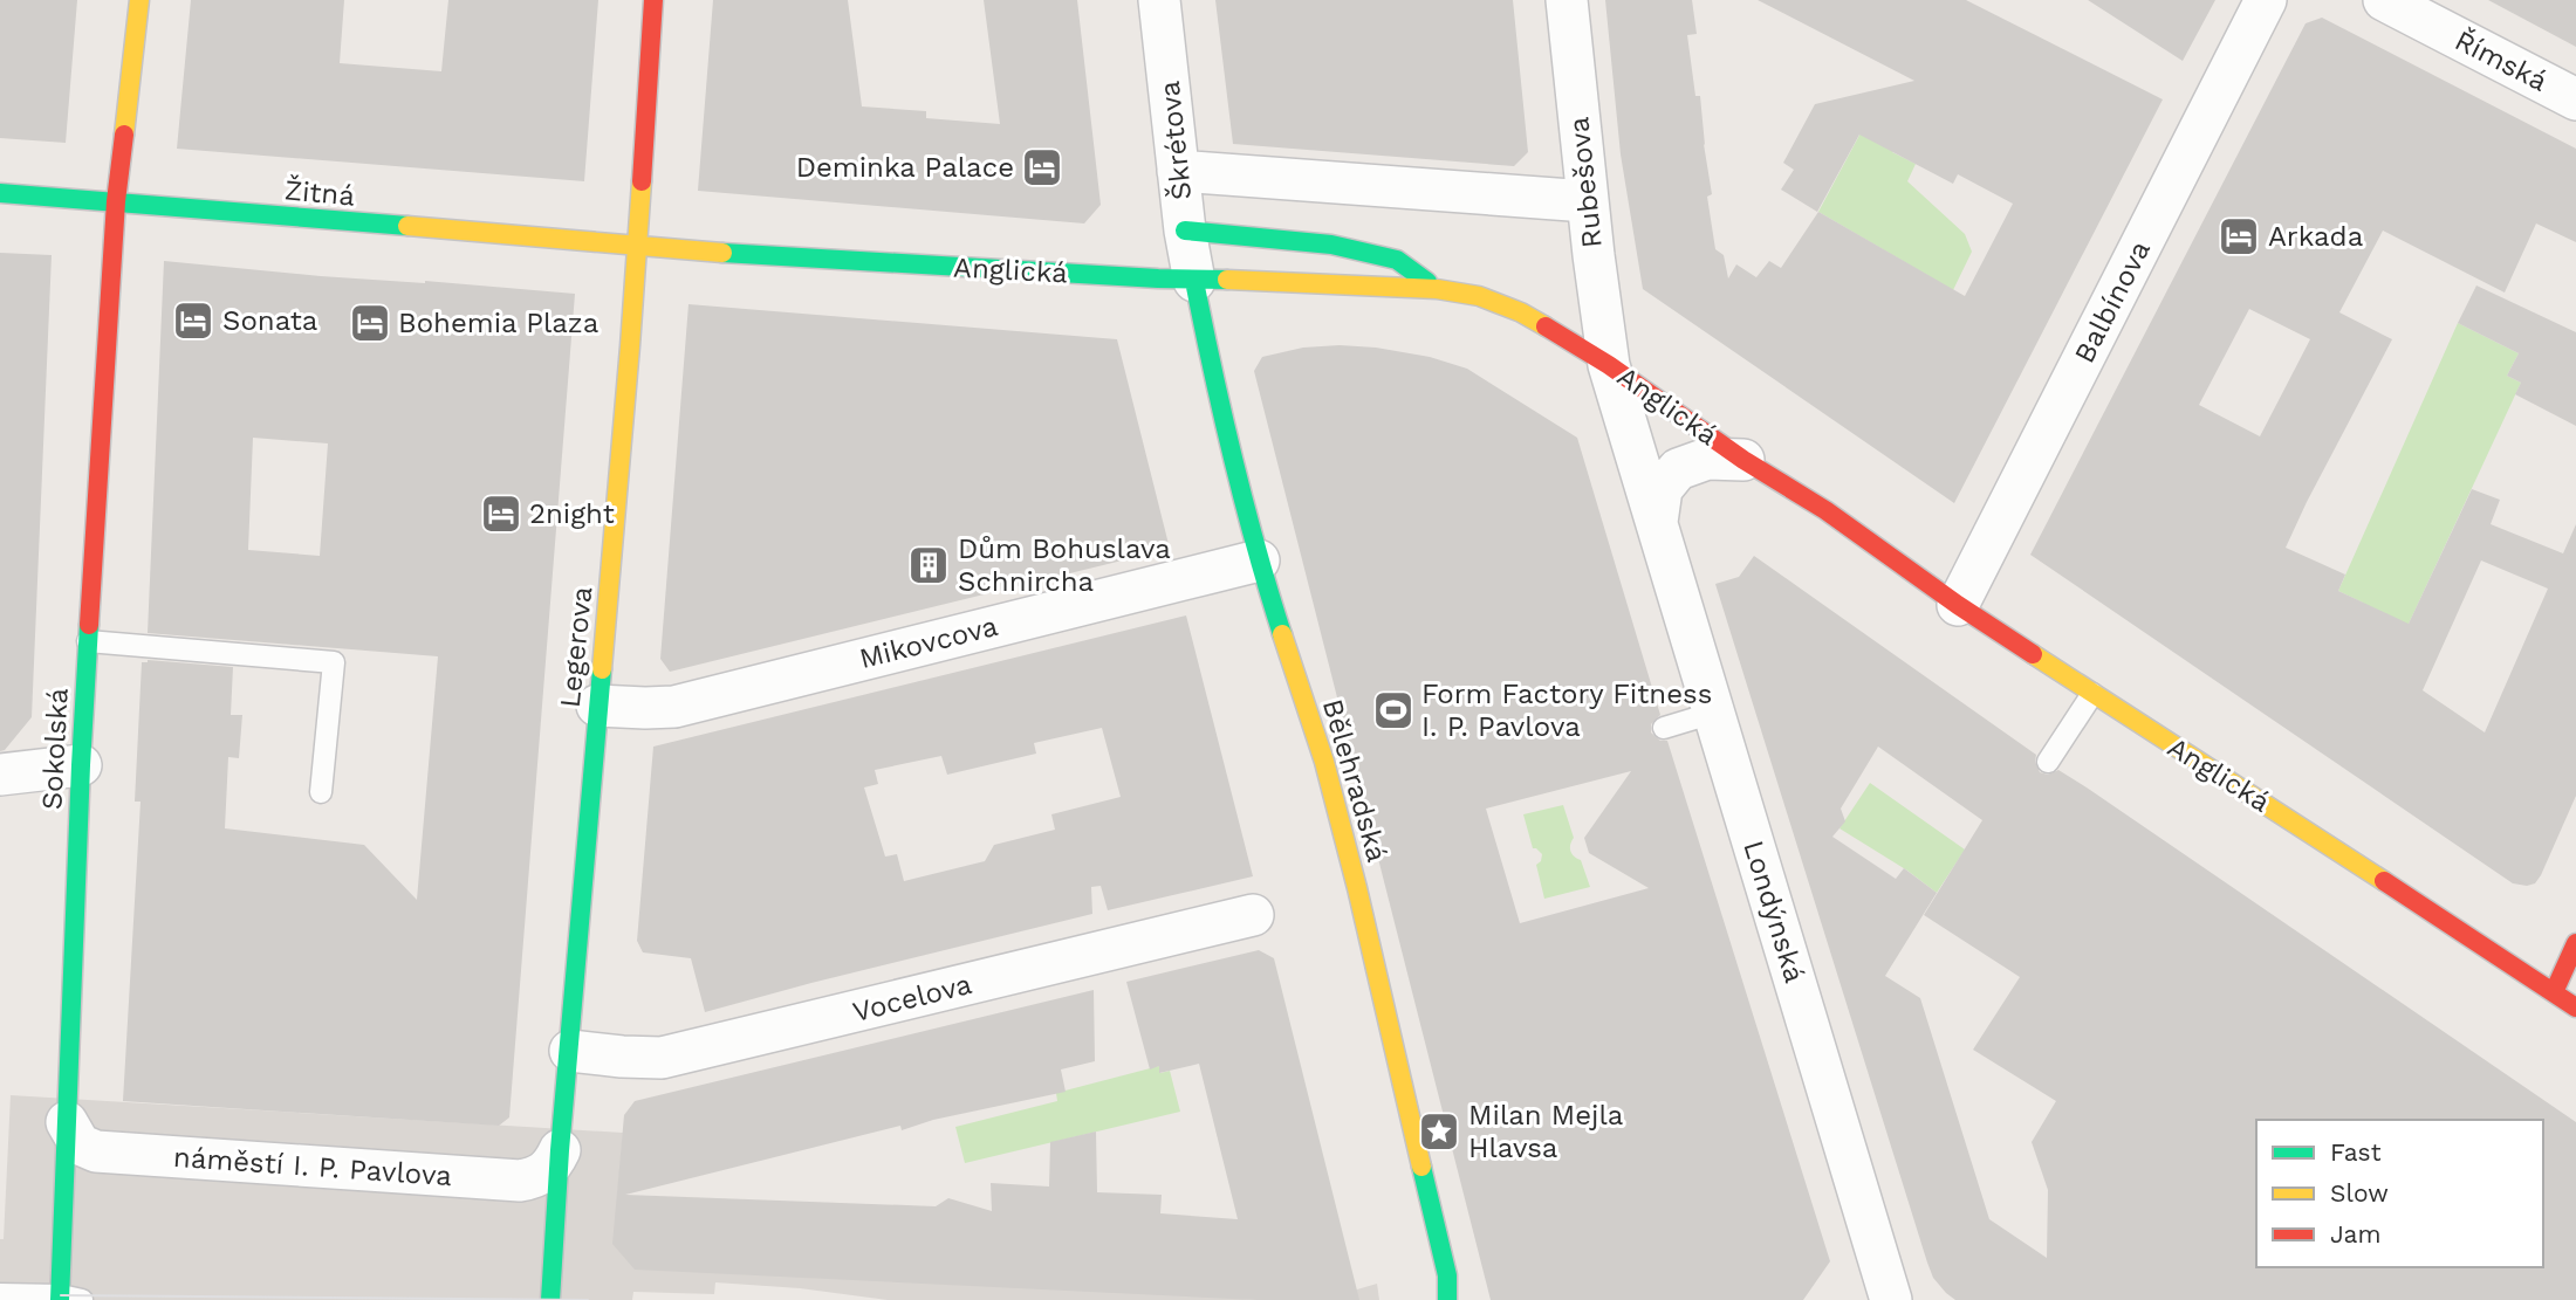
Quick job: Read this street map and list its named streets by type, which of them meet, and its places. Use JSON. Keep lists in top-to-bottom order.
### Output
{
  "streets": {
    "street": [
      "Římská",
      "Škrétova",
      "Rubešova",
      "Žitná",
      "Anglická",
      "Balbínova",
      "Mikovcova",
      "Legerova",
      "Sokolská",
      "Bělehradská",
      "Londýnská",
      "Vocelova",
      "náměstí I. P. Pavlova"
    ]
  },
  "crossings": [
    ["Škrétova", "Anglická"],
    ["Škrétova", "Bělehradská"],
    ["Rubešova", "Anglická"],
    ["Rubešova", "Londýnská"],
    ["Žitná", "Anglická"],
    ["Žitná", "Legerova"],
    ["Žitná", "Sokolská"],
    ["Anglická", "Balbínova"],
    ["Anglická", "Legerova"],
    ["Anglická", "Bělehradská"],
    ["Anglická", "Londýnská"],
    ["Mikovcova", "Legerova"],
    ["Mikovcova", "Bělehradská"],
    ["Legerova", "Vocelova"],
    ["Legerova", "náměstí I. P. Pavlova"],
    ["Sokolská", "náměstí I. P. Pavlova"]
  ],
  "places": {
    "hotel": [
      "Deminka Palace",
      "Arkada",
      "Sonata",
      "Bohemia Plaza",
      "2night"
    ],
    "building": ["Dům Bohuslava Schnircha"],
    "sports": ["Form Factory Fitness I. P. Pavlova"],
    "place": ["Milan Mejla Hlavsa"]
  },
  "legend": ["Fast", "Slow", "Jam"]
}
